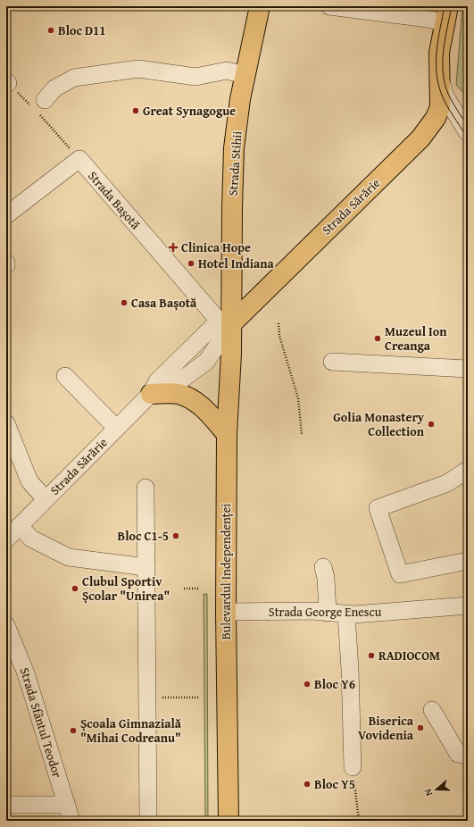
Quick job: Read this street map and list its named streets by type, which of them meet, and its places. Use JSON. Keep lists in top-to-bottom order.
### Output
{
  "streets": {
    "main road": ["Strada Stihii", "Strada Sărărie", "Bulevardul Independenței"],
    "street": ["Strada Bașotă", "Strada George Enescu", "Strada Sfântul Teodor"]
  },
  "crossings": [
    ["Strada Stihii", "Strada Bașotă"],
    ["Strada Stihii", "Strada Sărărie"],
    ["Strada Stihii", "Bulevardul Independenței"],
    ["Strada Bașotă", "Strada Sărărie"],
    ["Strada Bașotă", "Bulevardul Independenței"],
    ["Strada Sărărie", "Bulevardul Independenței"],
    ["Bulevardul Independenței", "Strada George Enescu"]
  ],
  "places": {
    "other": [
      "Bloc D11",
      "Great Synagogue",
      "Hotel Indiana",
      "Casa Bașotă",
      "Muzeul Ion Creanga",
      "Golia Monastery Collection",
      "Bloc C1-5",
      "Clubul Sportiv Școlar \"Unirea\"",
      "RADIOCOM",
      "Bloc Y6",
      "Biserica Vovidenia",
      "Școala Gimnazială \"Mihai Codreanu\"",
      "Bloc Y5"
    ],
    "health": ["Clinica Hope"]
  },
  "north": "left"
}
